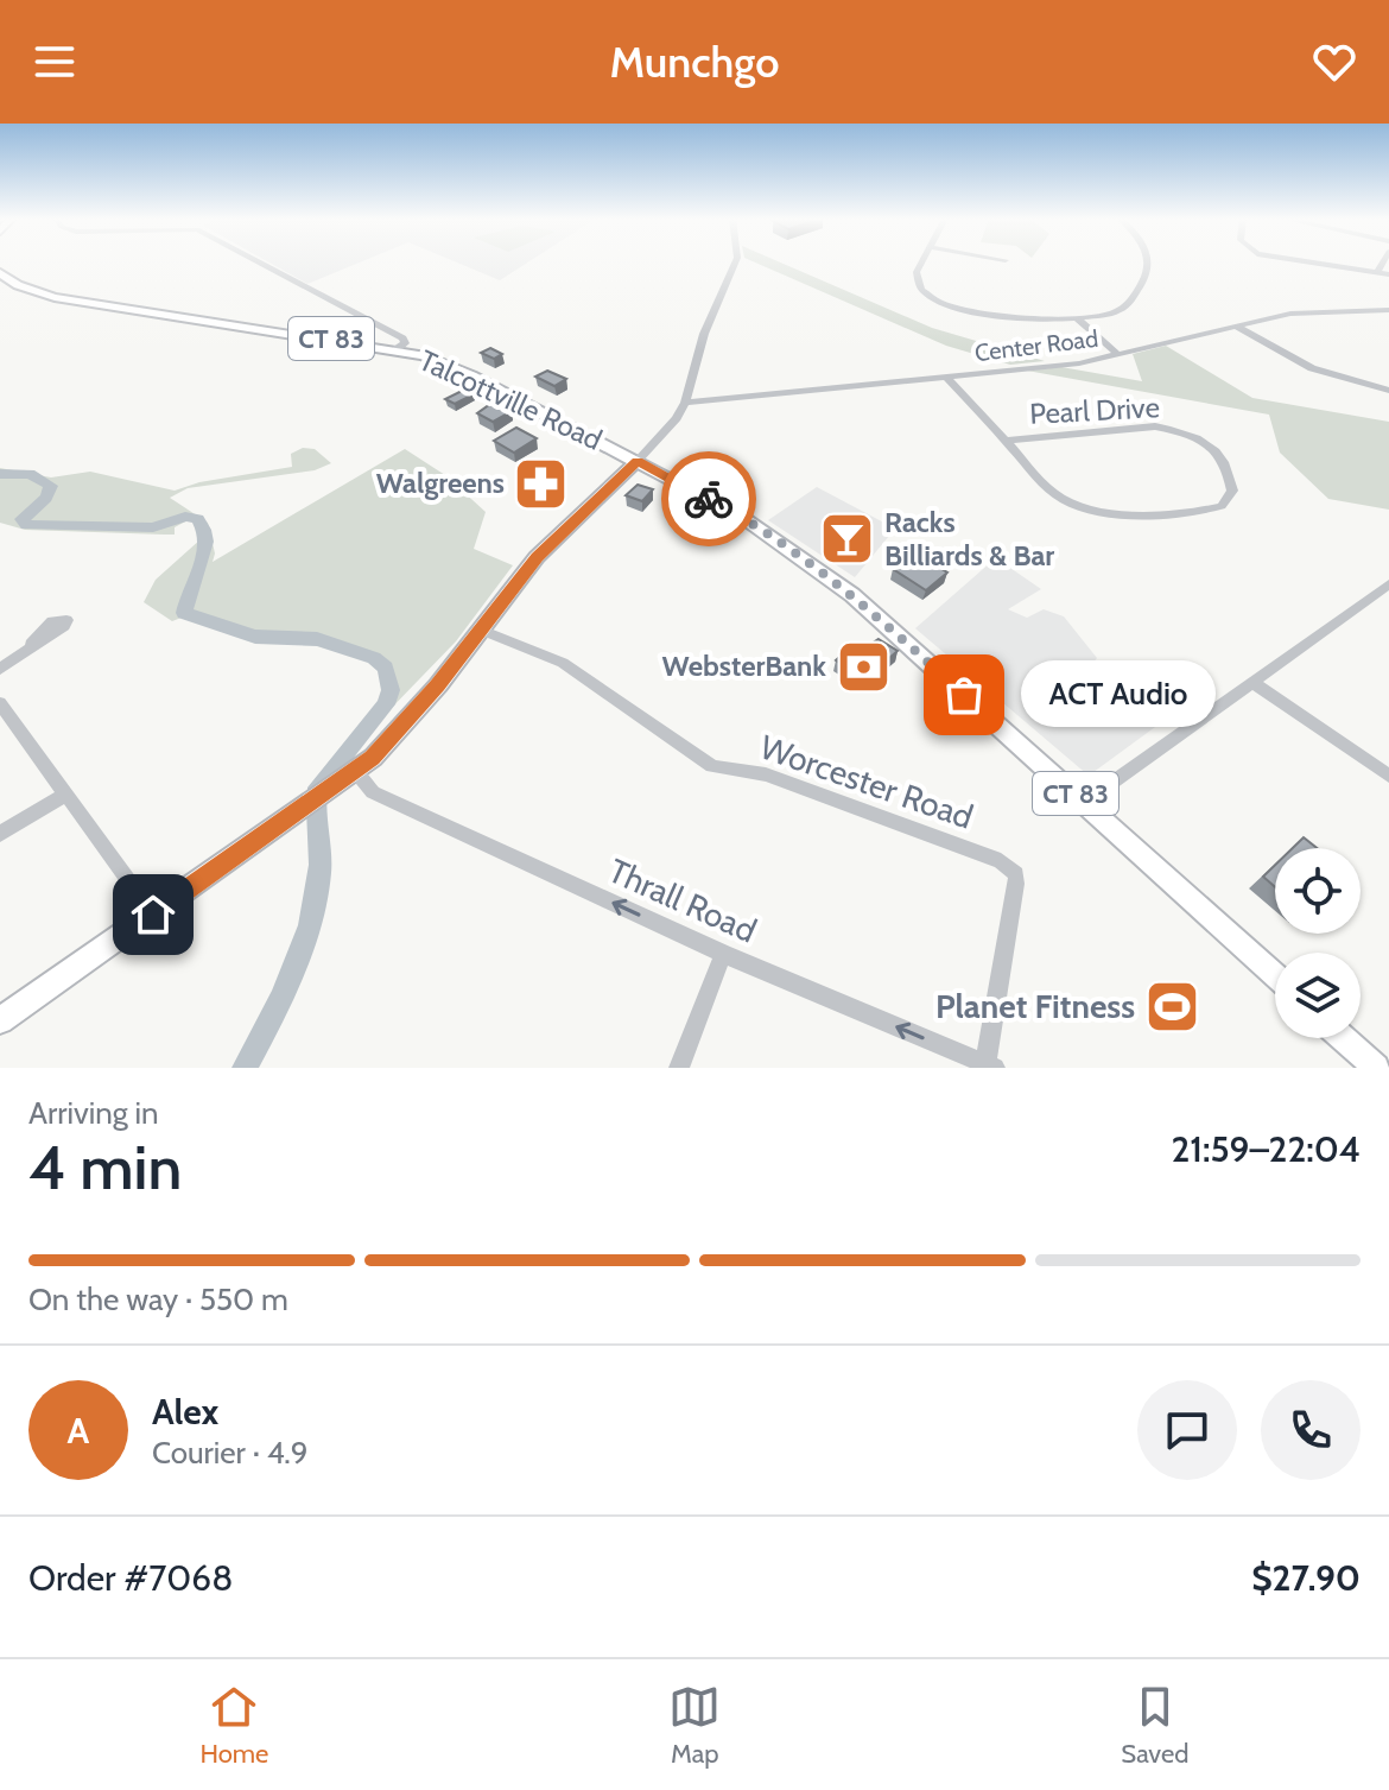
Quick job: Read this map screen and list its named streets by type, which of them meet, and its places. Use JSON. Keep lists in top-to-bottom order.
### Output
{
  "streets": {
    "main road": ["CT 83", "Talcottville Road"],
    "street": [
      "Center Road",
      "Pearl Drive",
      "Worcester Road",
      "Thrall Road"
    ]
  },
  "crossings": [
    ["Center Road", "Pearl Drive"],
    ["Worcester Road", "Thrall Road"]
  ],
  "one_way": ["Thrall Road"],
  "places": {
    "pharmacy": ["Walgreens"],
    "bar": ["Racks Billiards & Bar"],
    "bank": ["WebsterBank"],
    "other": ["ACT Audio"],
    "sports": ["Planet Fitness"]
  },
  "page": {
    "header": "Munchgo",
    "bubble": "ACT Audio",
    "heading": ["4 min", "Arriving in", "21:59–22:04"],
    "panel": [
      "Alex",
      "Courier · 4.9",
      "Order #7068",
      "$27.90"
    ],
    "bar": "On the way · 550 m",
    "round": "A",
    "tabs": ["Home", "Map", "Saved"]
  }
}
